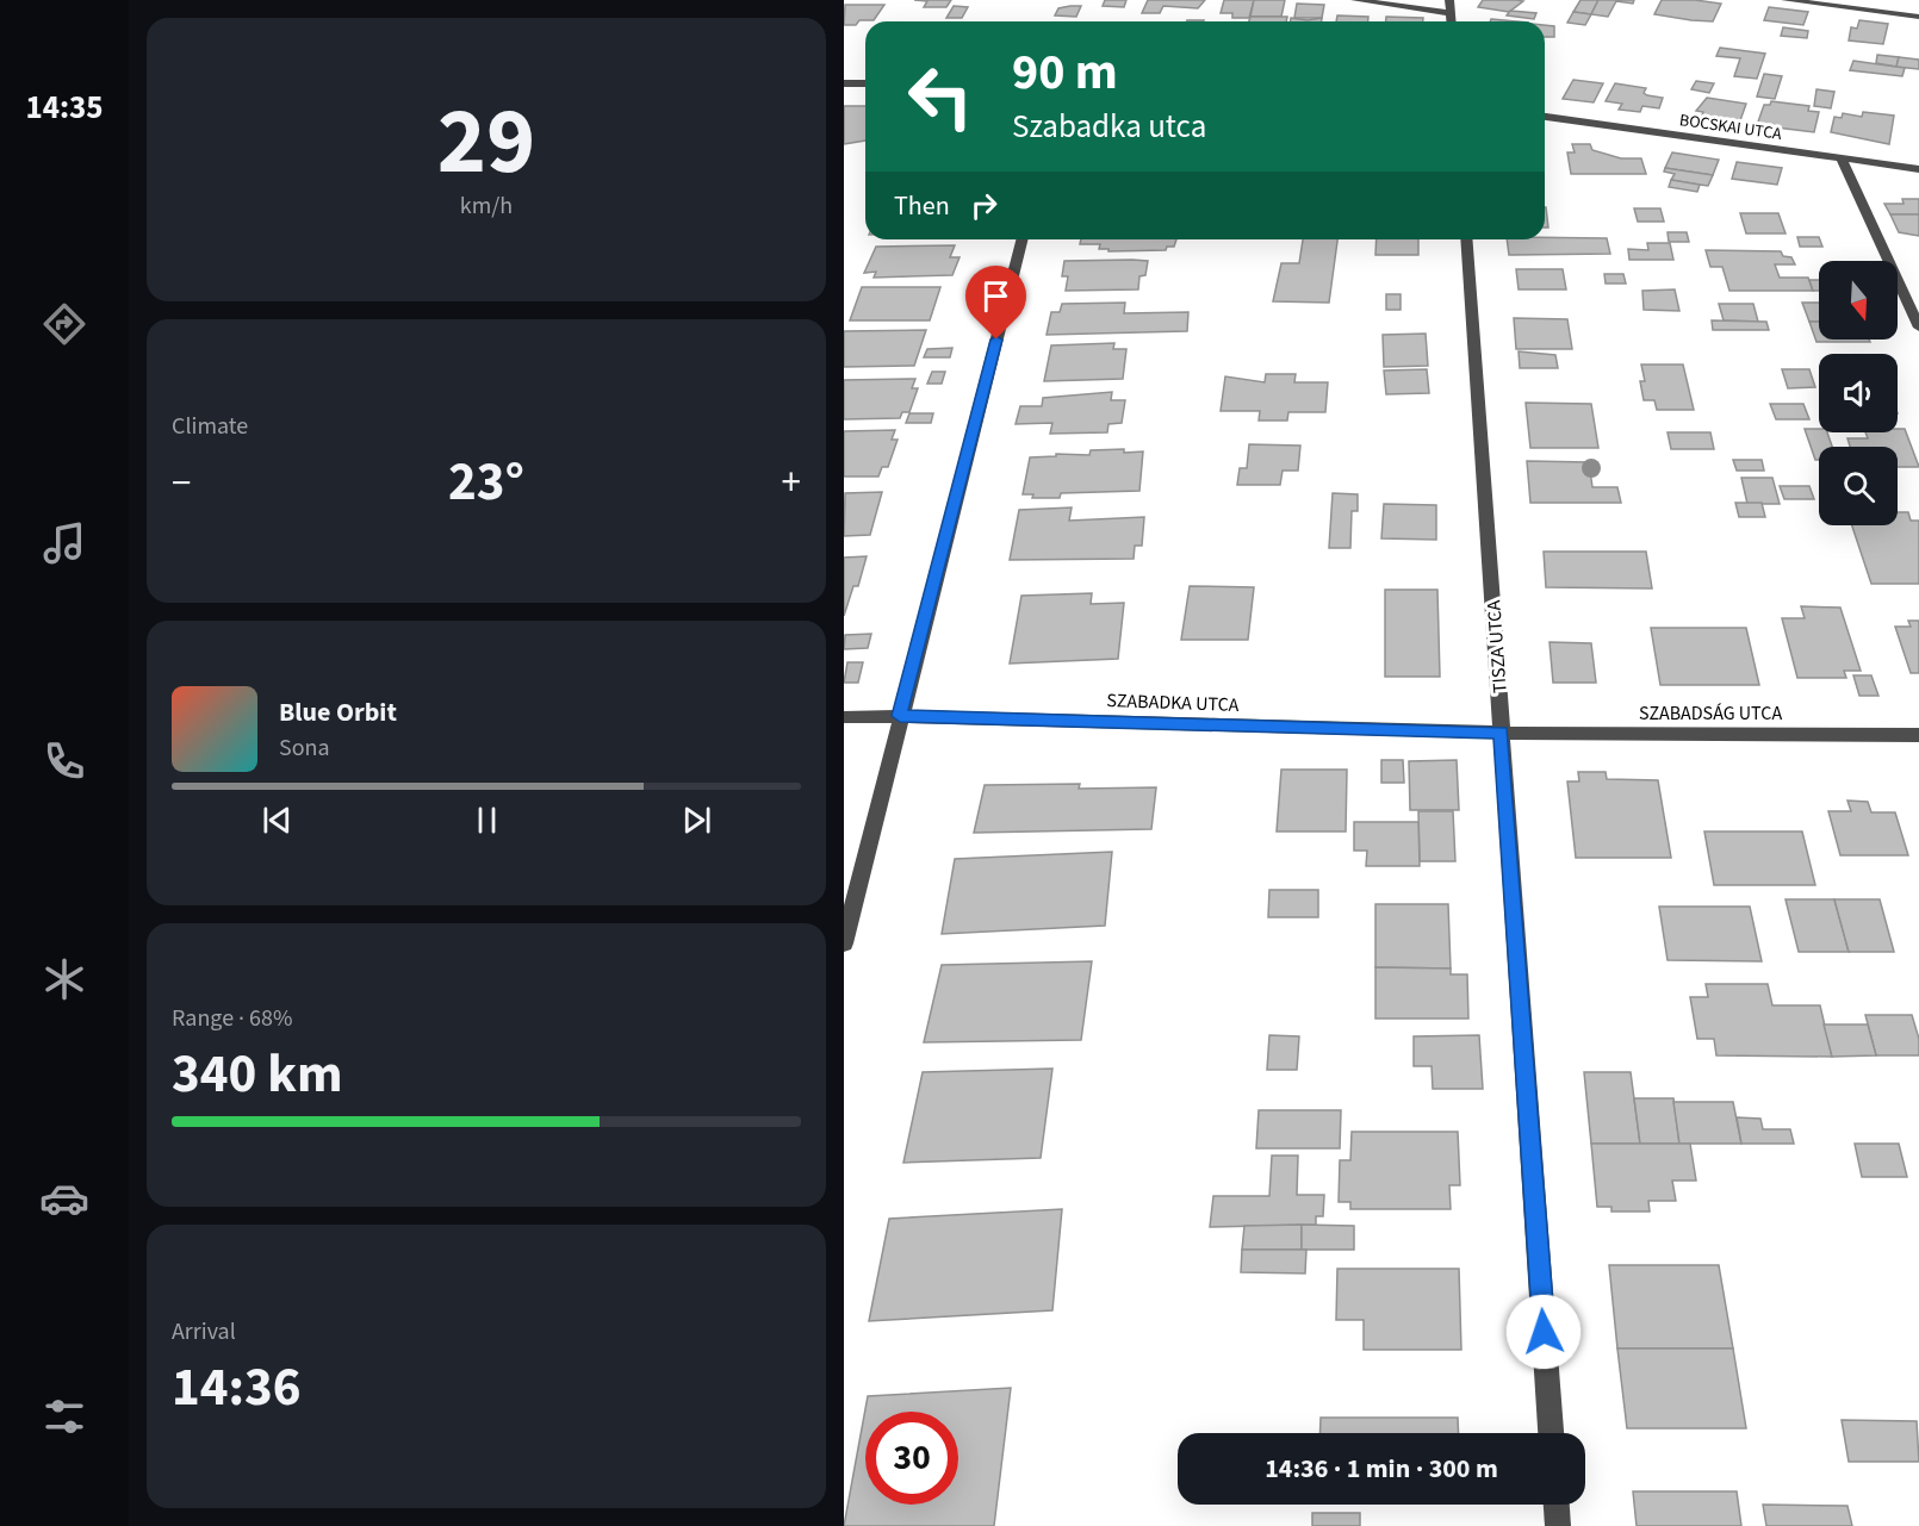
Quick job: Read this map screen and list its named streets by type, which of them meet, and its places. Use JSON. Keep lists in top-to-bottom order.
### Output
{
  "streets": {
    "street": [
      "BOCSKAI UTCA",
      "TISZA UTCA",
      "SZABADKA UTCA",
      "SZABADSÁG UTCA"
    ]
  },
  "crossings": [
    ["TISZA UTCA", "SZABADKA UTCA"],
    ["TISZA UTCA", "SZABADSÁG UTCA"],
    ["SZABADKA UTCA", "SZABADSÁG UTCA"]
  ],
  "north": "bottom",
  "page": {
    "tabs": "14:35",
    "tile": [
      ["29", "km/h"],
      "Climate",
      ["Range · 68%", "340 km"],
      ["Arrival", "14:36"]
    ],
    "turn": ["90 m", "Szabadka utca"],
    "then": "Then",
    "heat": ["−", "23°", "+"],
    "song": ["Blue Orbit", "Sona"],
    "limit": "30",
    "trip": "14:36 · 1 min · 300 m"
  }
}
